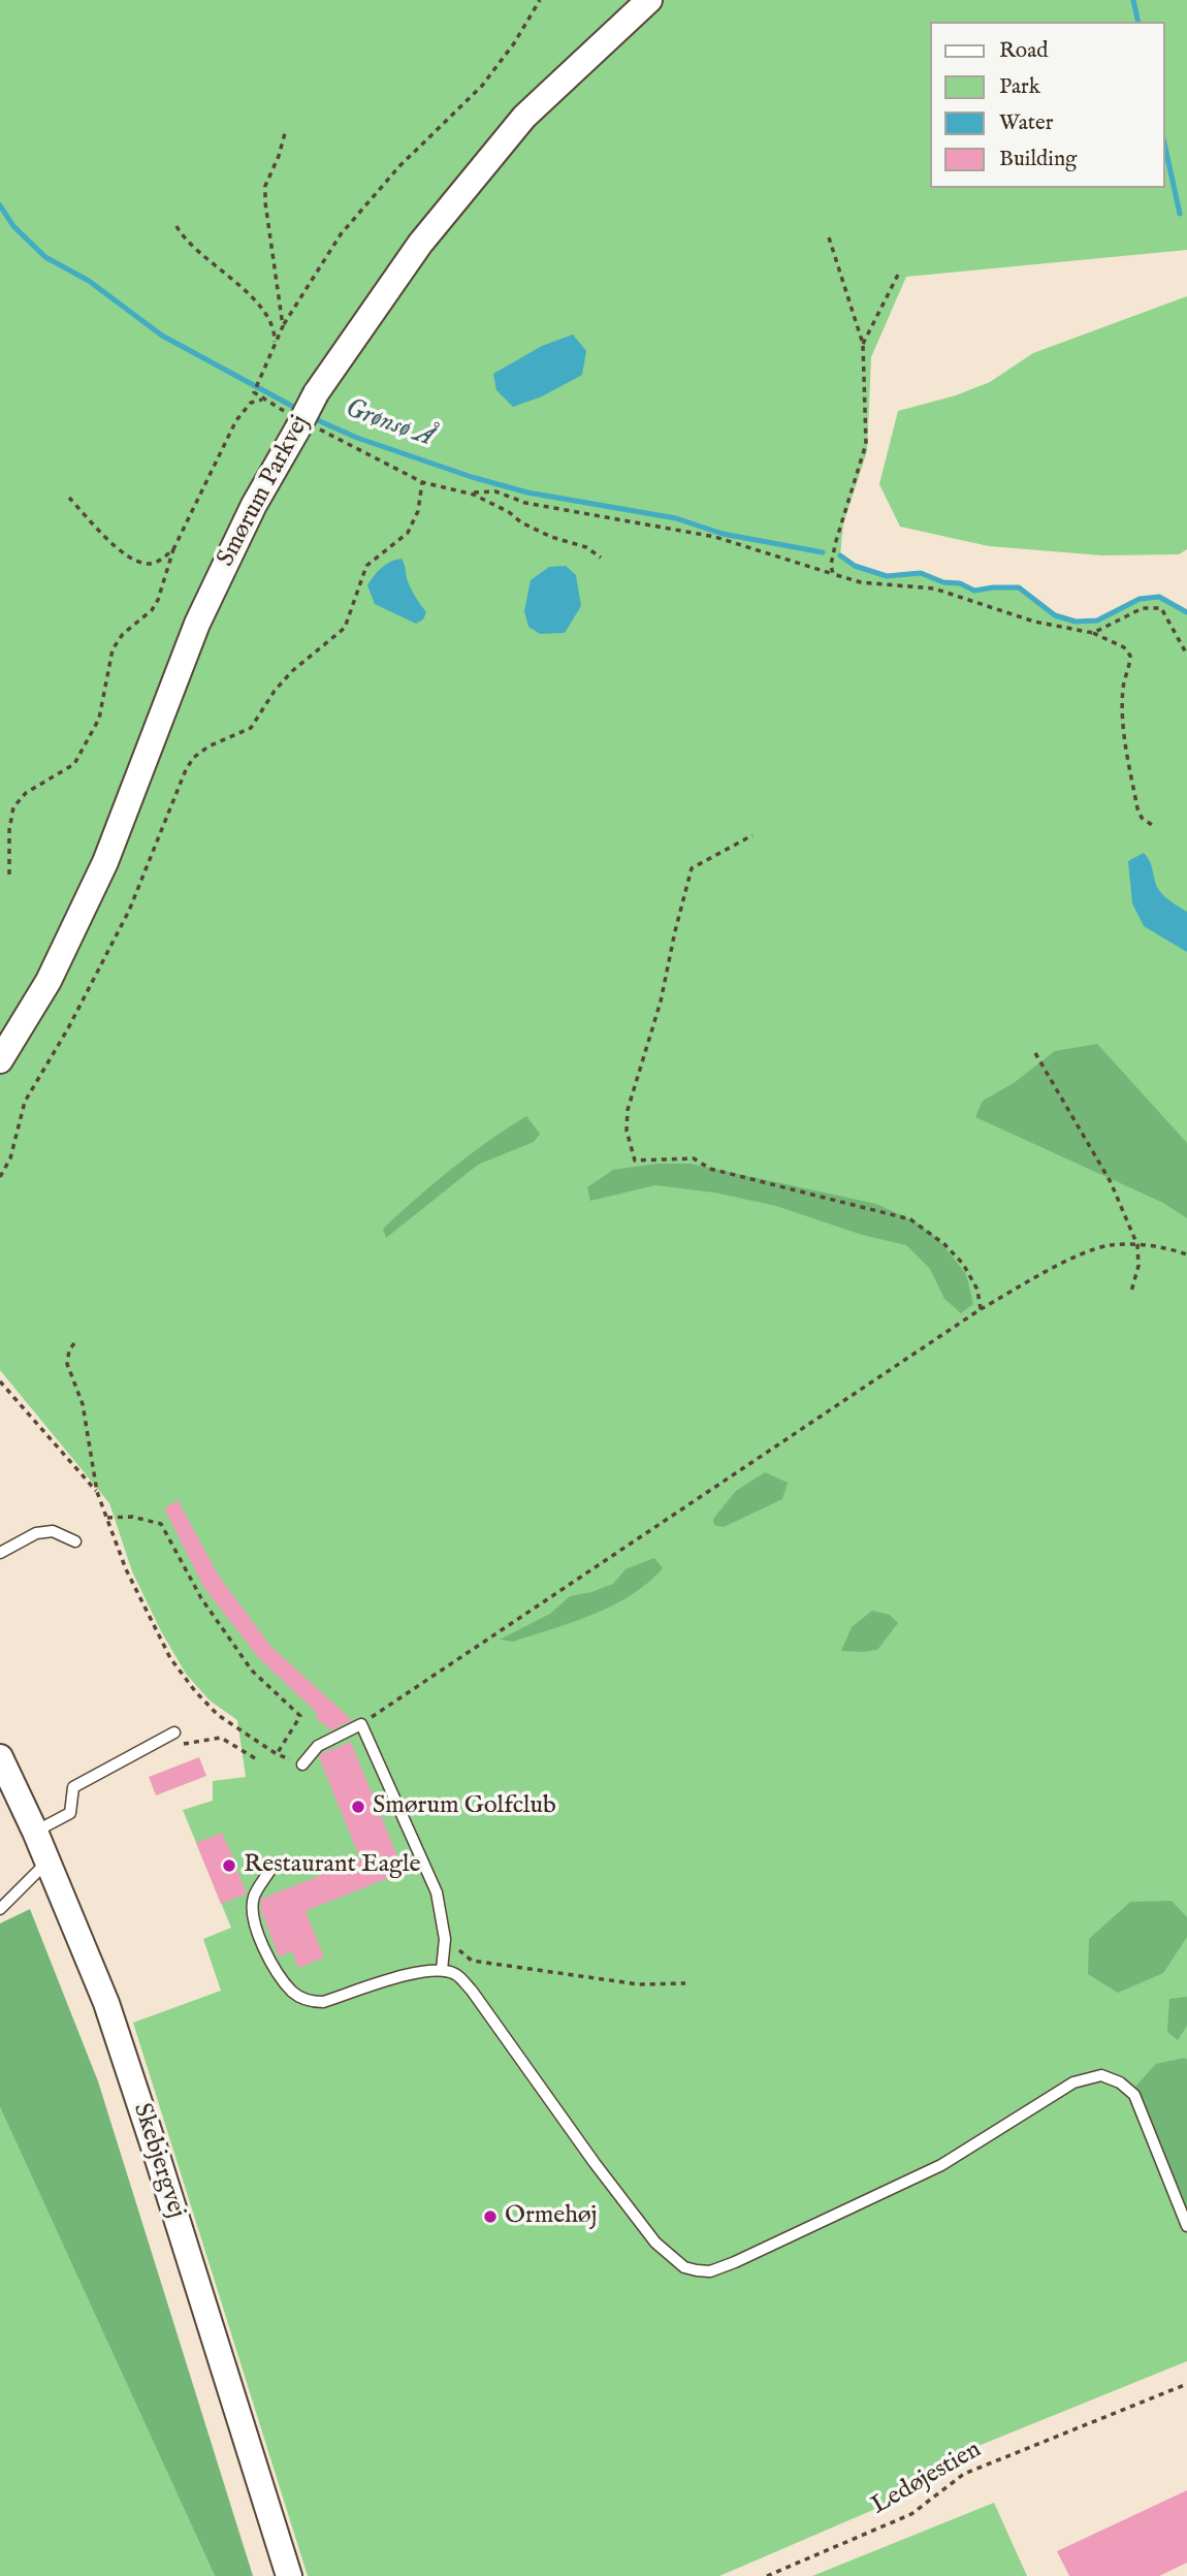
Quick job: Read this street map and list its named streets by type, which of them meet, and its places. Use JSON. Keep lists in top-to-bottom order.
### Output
{
  "streets": {
    "street": ["Smørum Parkvej", "Skebjergvej"],
    "path": ["Ledøjestien"]
  },
  "water": ["Grønsø Å"],
  "places": ["Smørum Golfclub", "Restaurant Eagle", "Ormehøj"],
  "legend": [
    "Road",
    "Park",
    "Water",
    "Building"
  ]
}
